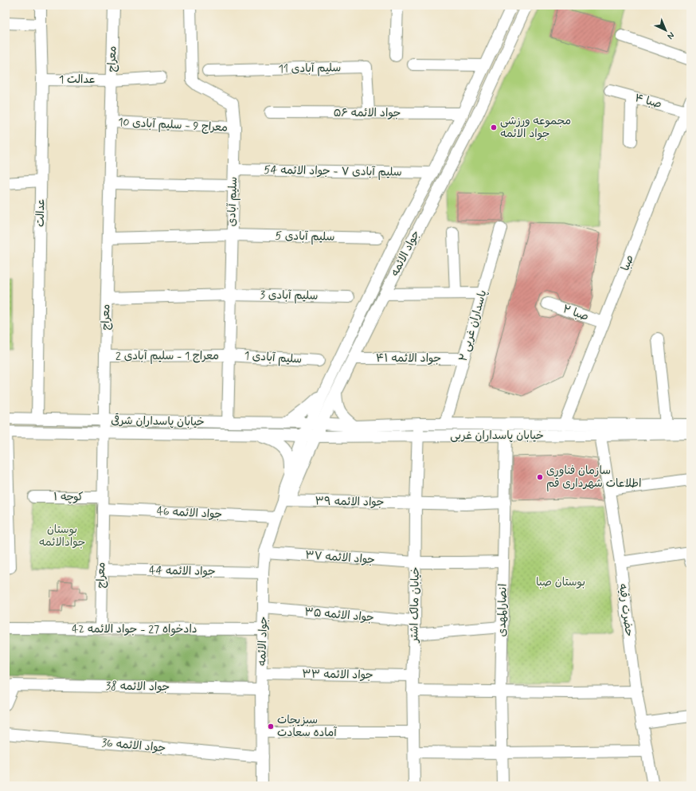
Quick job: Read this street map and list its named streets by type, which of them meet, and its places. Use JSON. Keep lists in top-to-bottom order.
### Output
{
  "streets": {
    "street": [
      "معراج",
      "سلیم آبادی 11",
      "عدالت 1",
      "صبا ۴",
      "جواد الائمه ۵۶",
      "معراج 9 - سلیم آبادی 10",
      "سلیم آبادی ۷ - جواد الائمه 54",
      "سلیم آبادی",
      "عدالت",
      "سلیم آبادی 5",
      "جواد الائمه",
      "صبا",
      "سلیم آبادی 3",
      "صبا ۲",
      "پاسداران غربی ۲",
      "معراج 1 - سلیم آبادی 2",
      "سلیم آبادی 1",
      "جواد الائمه ۴۱",
      "خیابان پاسداران شرقی",
      "خیابان پاسداران غربی",
      "کوچه ۱",
      "جواد الائمه ۳۹",
      "جواد الائمه 46",
      "جواد الائمه ۳۷",
      "جواد الائمه 44",
      "خیابان مالک اشتر",
      "انصارالمهدی",
      "حضرت رقیه",
      "جواد الائمه ۳۵",
      "دادخواه 27 - جواد الائمه 42",
      "جواد الائمه ۳۳",
      "جواد الائمه 38",
      "جواد الائمه 36"
    ]
  },
  "crossings": [
    ["معراج", "عدالت 1"],
    ["معراج", "معراج 9 - سلیم آبادی 10"],
    ["معراج", "سلیم آبادی 5"],
    ["معراج", "سلیم آبادی 3"],
    ["معراج", "معراج 1 - سلیم آبادی 2"],
    ["معراج", "خیابان پاسداران شرقی"],
    ["معراج", "کوچه ۱"],
    ["معراج", "جواد الائمه 46"],
    ["معراج", "جواد الائمه 44"],
    ["معراج", "دادخواه 27 - جواد الائمه 42"],
    ["سلیم آبادی 11", "جواد الائمه ۵۶"],
    ["عدالت 1", "عدالت"],
    ["صبا ۴", "صبا"],
    ["جواد الائمه ۵۶", "جواد الائمه"],
    ["معراج 9 - سلیم آبادی 10", "سلیم آبادی"],
    ["سلیم آبادی ۷ - جواد الائمه 54", "سلیم آبادی"],
    ["سلیم آبادی ۷ - جواد الائمه 54", "جواد الائمه"],
    ["سلیم آبادی", "سلیم آبادی 5"],
    ["سلیم آبادی", "سلیم آبادی 3"],
    ["سلیم آبادی", "معراج 1 - سلیم آبادی 2"],
    ["سلیم آبادی", "سلیم آبادی 1"],
    ["سلیم آبادی", "خیابان پاسداران شرقی"],
    ["عدالت", "خیابان پاسداران شرقی"],
    ["جواد الائمه", "جواد الائمه ۴۱"],
    ["جواد الائمه", "خیابان پاسداران شرقی"],
    ["جواد الائمه", "خیابان پاسداران غربی"],
    ["جواد الائمه", "جواد الائمه ۳۹"],
    ["جواد الائمه", "جواد الائمه 46"],
    ["جواد الائمه", "جواد الائمه ۳۷"],
    ["جواد الائمه", "جواد الائمه 44"],
    ["جواد الائمه", "جواد الائمه ۳۵"],
    ["جواد الائمه", "دادخواه 27 - جواد الائمه 42"],
    ["جواد الائمه", "جواد الائمه ۳۳"],
    ["جواد الائمه", "جواد الائمه 38"],
    ["جواد الائمه", "جواد الائمه 36"],
    ["صبا", "صبا ۲"],
    ["صبا", "خیابان پاسداران غربی"],
    ["پاسداران غربی ۲", "جواد الائمه ۴۱"],
    ["پاسداران غربی ۲", "خیابان پاسداران غربی"],
    ["معراج 1 - سلیم آبادی 2", "سلیم آبادی 1"],
    ["خیابان پاسداران شرقی", "خیابان پاسداران غربی"],
    ["خیابان پاسداران غربی", "خیابان مالک اشتر"],
    ["خیابان پاسداران غربی", "انصارالمهدی"],
    ["خیابان پاسداران غربی", "حضرت رقیه"],
    ["جواد الائمه ۳۹", "خیابان مالک اشتر"],
    ["جواد الائمه ۳۹", "انصارالمهدی"],
    ["جواد الائمه ۳۷", "خیابان مالک اشتر"],
    ["جواد الائمه ۳۷", "انصارالمهدی"],
    ["خیابان مالک اشتر", "جواد الائمه ۳۵"],
    ["خیابان مالک اشتر", "جواد الائمه ۳۳"]
  ],
  "parks": ["بوستان جوادالائمه", "بوستان صبا"],
  "places": ["مجموعه ورزشی جواد الائمه", "سازمان فناوری اطلاعات شهرداری قم", "سبزیجات آماده سعادت"],
  "north": "bottom right"
}
